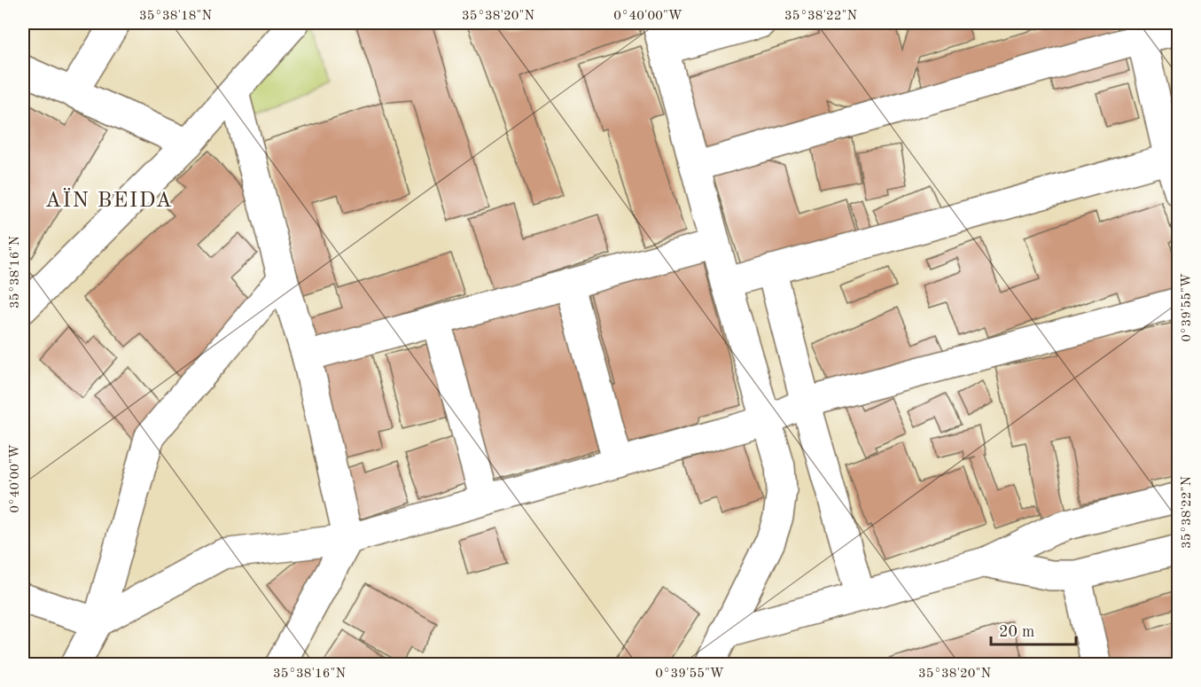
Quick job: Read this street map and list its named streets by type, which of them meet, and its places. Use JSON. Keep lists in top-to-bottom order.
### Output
{
  "districts": ["AÏN BEIDA"],
  "scale_bar": "20 m",
  "coordinates": [
    "35°38'18\"N",
    "35°38'20\"N",
    "0°40'00\"W",
    "35°38'22\"N",
    "35°38'16\"N",
    "0°39'55\"W"
  ]
}
